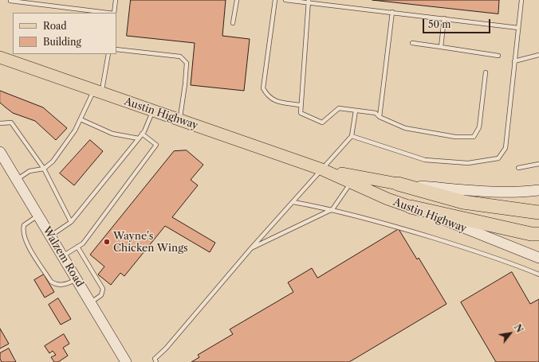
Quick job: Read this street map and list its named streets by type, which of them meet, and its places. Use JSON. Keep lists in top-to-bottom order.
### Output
{
  "streets": {
    "main road": ["Austin Highway", "Walzem Road"]
  },
  "places": ["Wayne's Chicken Wings"],
  "legend": ["Road", "Building"],
  "scale_bar": "50 m",
  "north": "top right"
}
